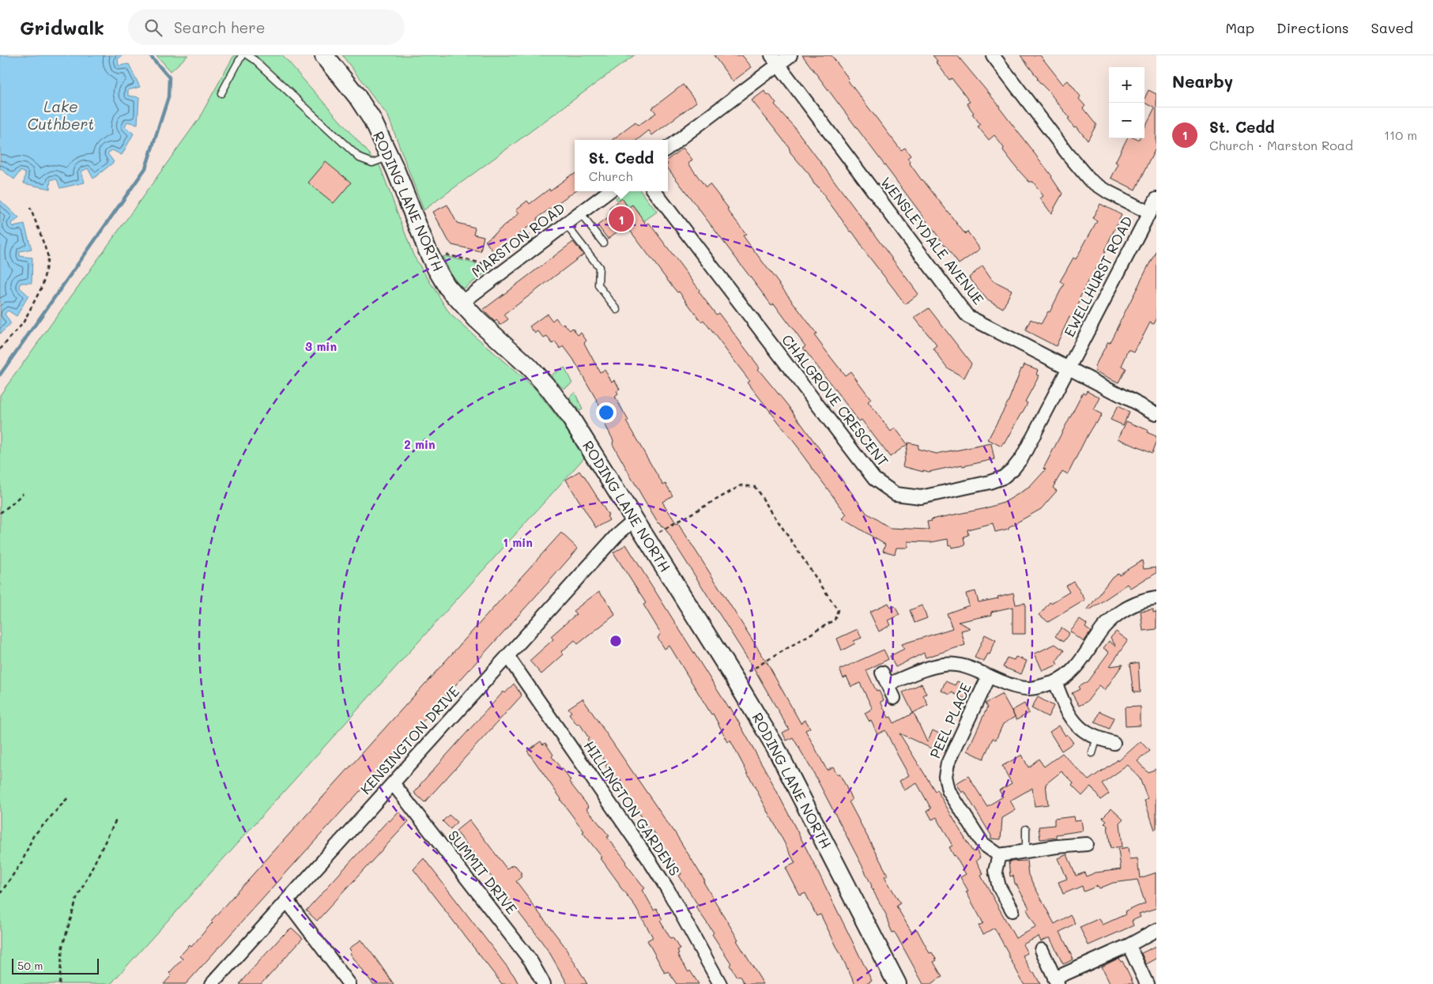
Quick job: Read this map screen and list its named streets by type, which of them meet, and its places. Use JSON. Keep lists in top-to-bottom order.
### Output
{
  "streets": {
    "street": [
      "RODING LANE NORTH",
      "MARSTON ROAD",
      "WENSLEYDALE AVENUE",
      "EWELLHURST ROAD",
      "CHALGROVE CRESCENT",
      "PEEL PLACE",
      "KENSINGTON DRIVE",
      "HILLINGTON GARDENS",
      "SUMMIT DRIVE"
    ]
  },
  "crossings": [
    ["RODING LANE NORTH", "MARSTON ROAD"],
    ["RODING LANE NORTH", "KENSINGTON DRIVE"],
    ["WENSLEYDALE AVENUE", "EWELLHURST ROAD"],
    ["WENSLEYDALE AVENUE", "CHALGROVE CRESCENT"],
    ["EWELLHURST ROAD", "CHALGROVE CRESCENT"],
    ["KENSINGTON DRIVE", "HILLINGTON GARDENS"],
    ["KENSINGTON DRIVE", "SUMMIT DRIVE"]
  ],
  "water": ["Lake Cuthbert"],
  "scale_bar": "50 m",
  "page": {
    "header": "Gridwalk",
    "search": "Search here",
    "nav": ["Map", "Directions", "Saved"],
    "heading": "Nearby",
    "map_buttons": ["+", "−"],
    "list": [
      {
        "mark": "1",
        "name": "St. Cedd",
        "note": "Church · Marston Road",
        "value": "110 m"
      }
    ],
    "popup": ["St. Cedd", "Church"],
    "pins": "1",
    "scale": "50 m"
  },
  "rings": ["3 min", "2 min", "1 min"]
}
